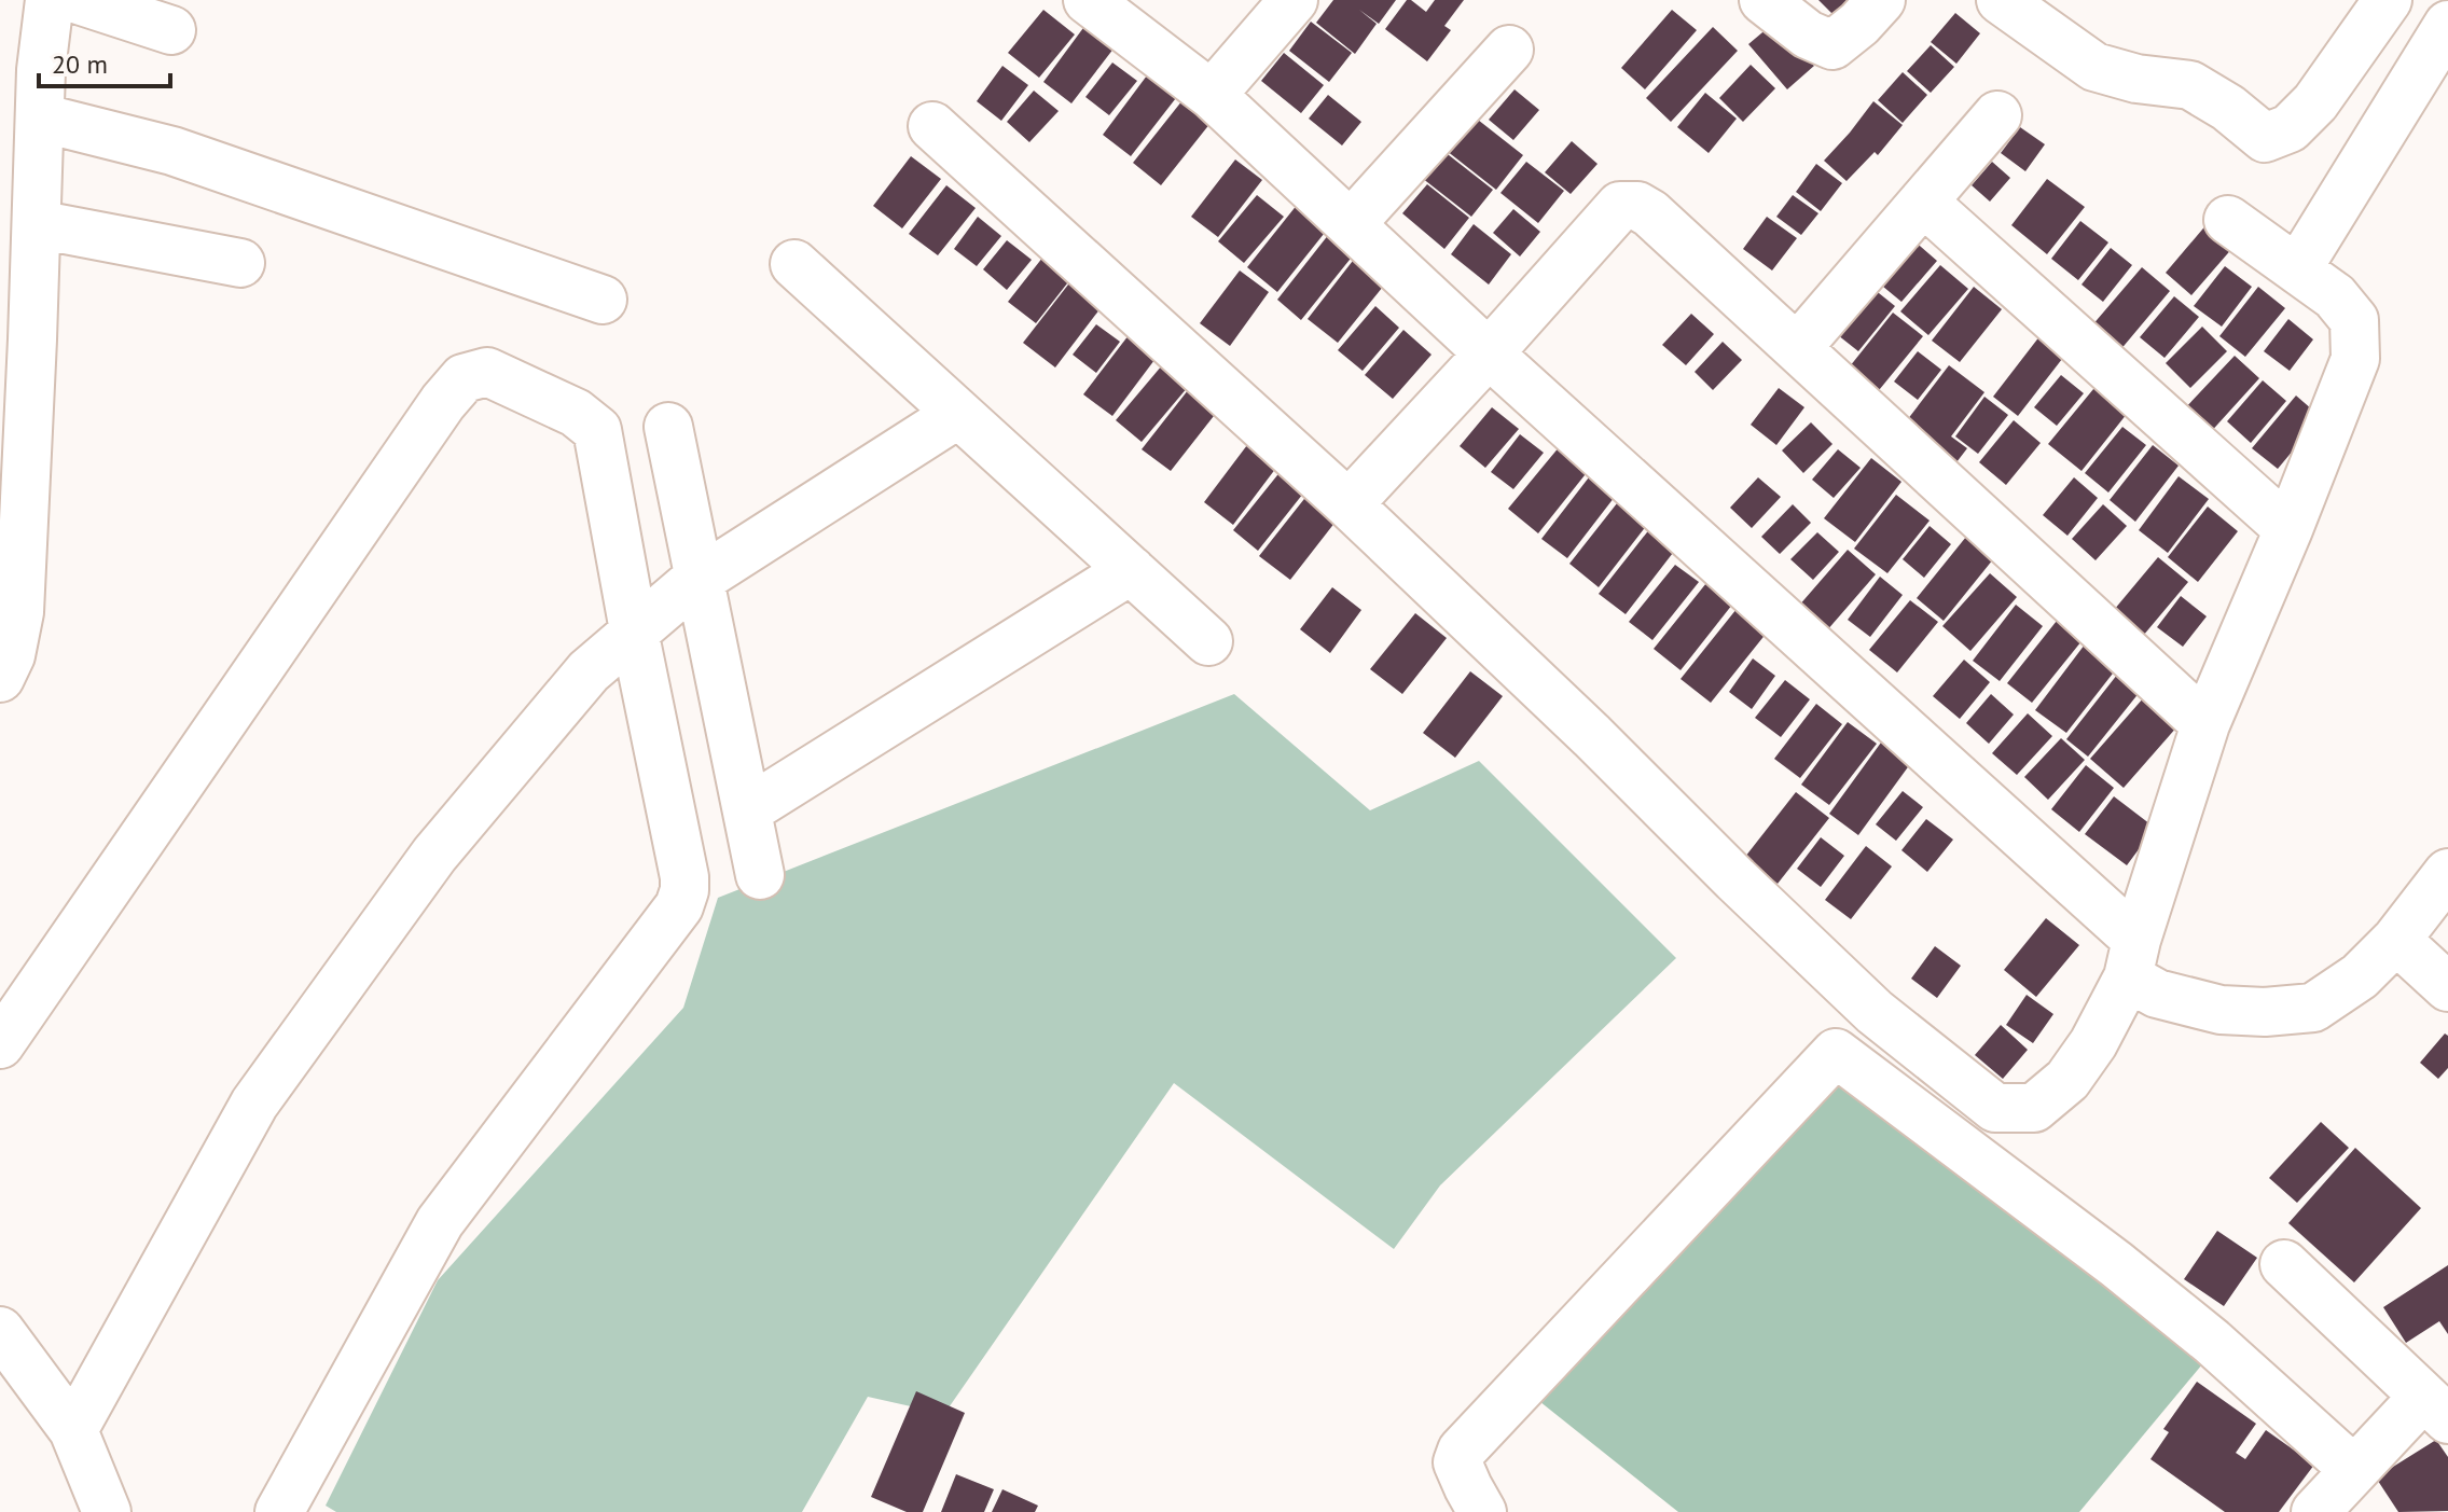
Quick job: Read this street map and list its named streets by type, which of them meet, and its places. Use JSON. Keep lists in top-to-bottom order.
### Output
{
  "scale_bar": "20 m"
}
